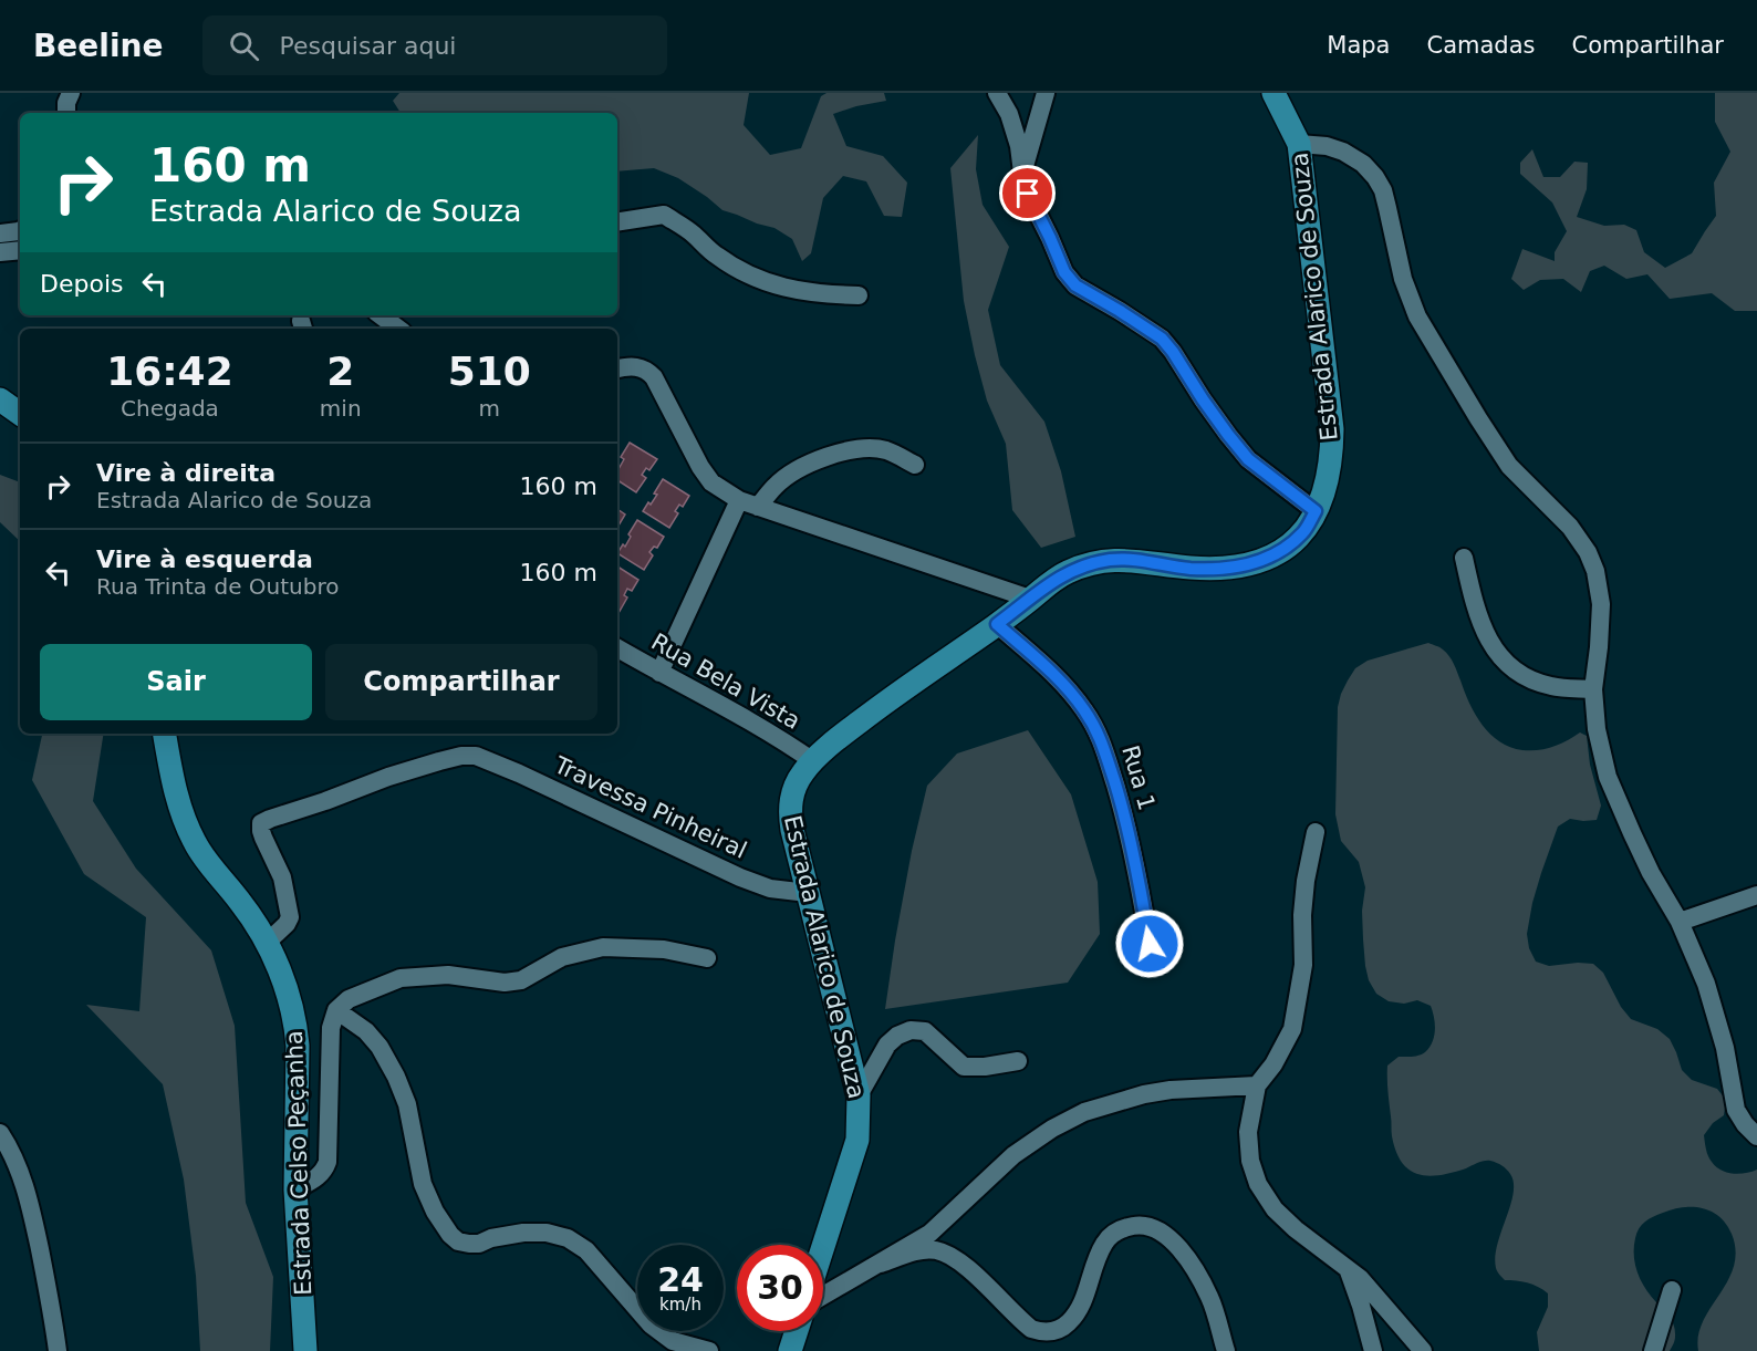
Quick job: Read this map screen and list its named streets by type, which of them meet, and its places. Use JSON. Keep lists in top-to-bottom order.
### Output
{
  "streets": {
    "main road": ["Estrada Alarico de Souza", "Estrada Celso Peçanha"],
    "street": ["Rua Bela Vista", "Rua 1", "Travessa Pinheiral"]
  },
  "crossings": [
    ["Estrada Alarico de Souza", "Rua Bela Vista"],
    ["Estrada Alarico de Souza", "Rua 1"],
    ["Estrada Alarico de Souza", "Travessa Pinheiral"],
    ["Travessa Pinheiral", "Estrada Celso Peçanha"]
  ],
  "page": {
    "header": "Beeline",
    "search": "Pesquisar aqui",
    "nav": ["Mapa", "Camadas", "Compartilhar"],
    "turn": ["160 m", "Estrada Alarico de Souza"],
    "then": "Depois",
    "eta": [
      "16:42",
      "Chegada",
      "2",
      "min",
      "510",
      "m"
    ],
    "list": [
      {
        "name": "Vire à direita",
        "note": "Estrada Alarico de Souza",
        "value": "160 m"
      },
      {
        "name": "Vire à esquerda",
        "note": "Rua Trinta de Outubro",
        "value": "160 m"
      }
    ],
    "buttons": ["Sair", "Compartilhar"],
    "speed": "24 km/h",
    "limit": "30"
  }
}
